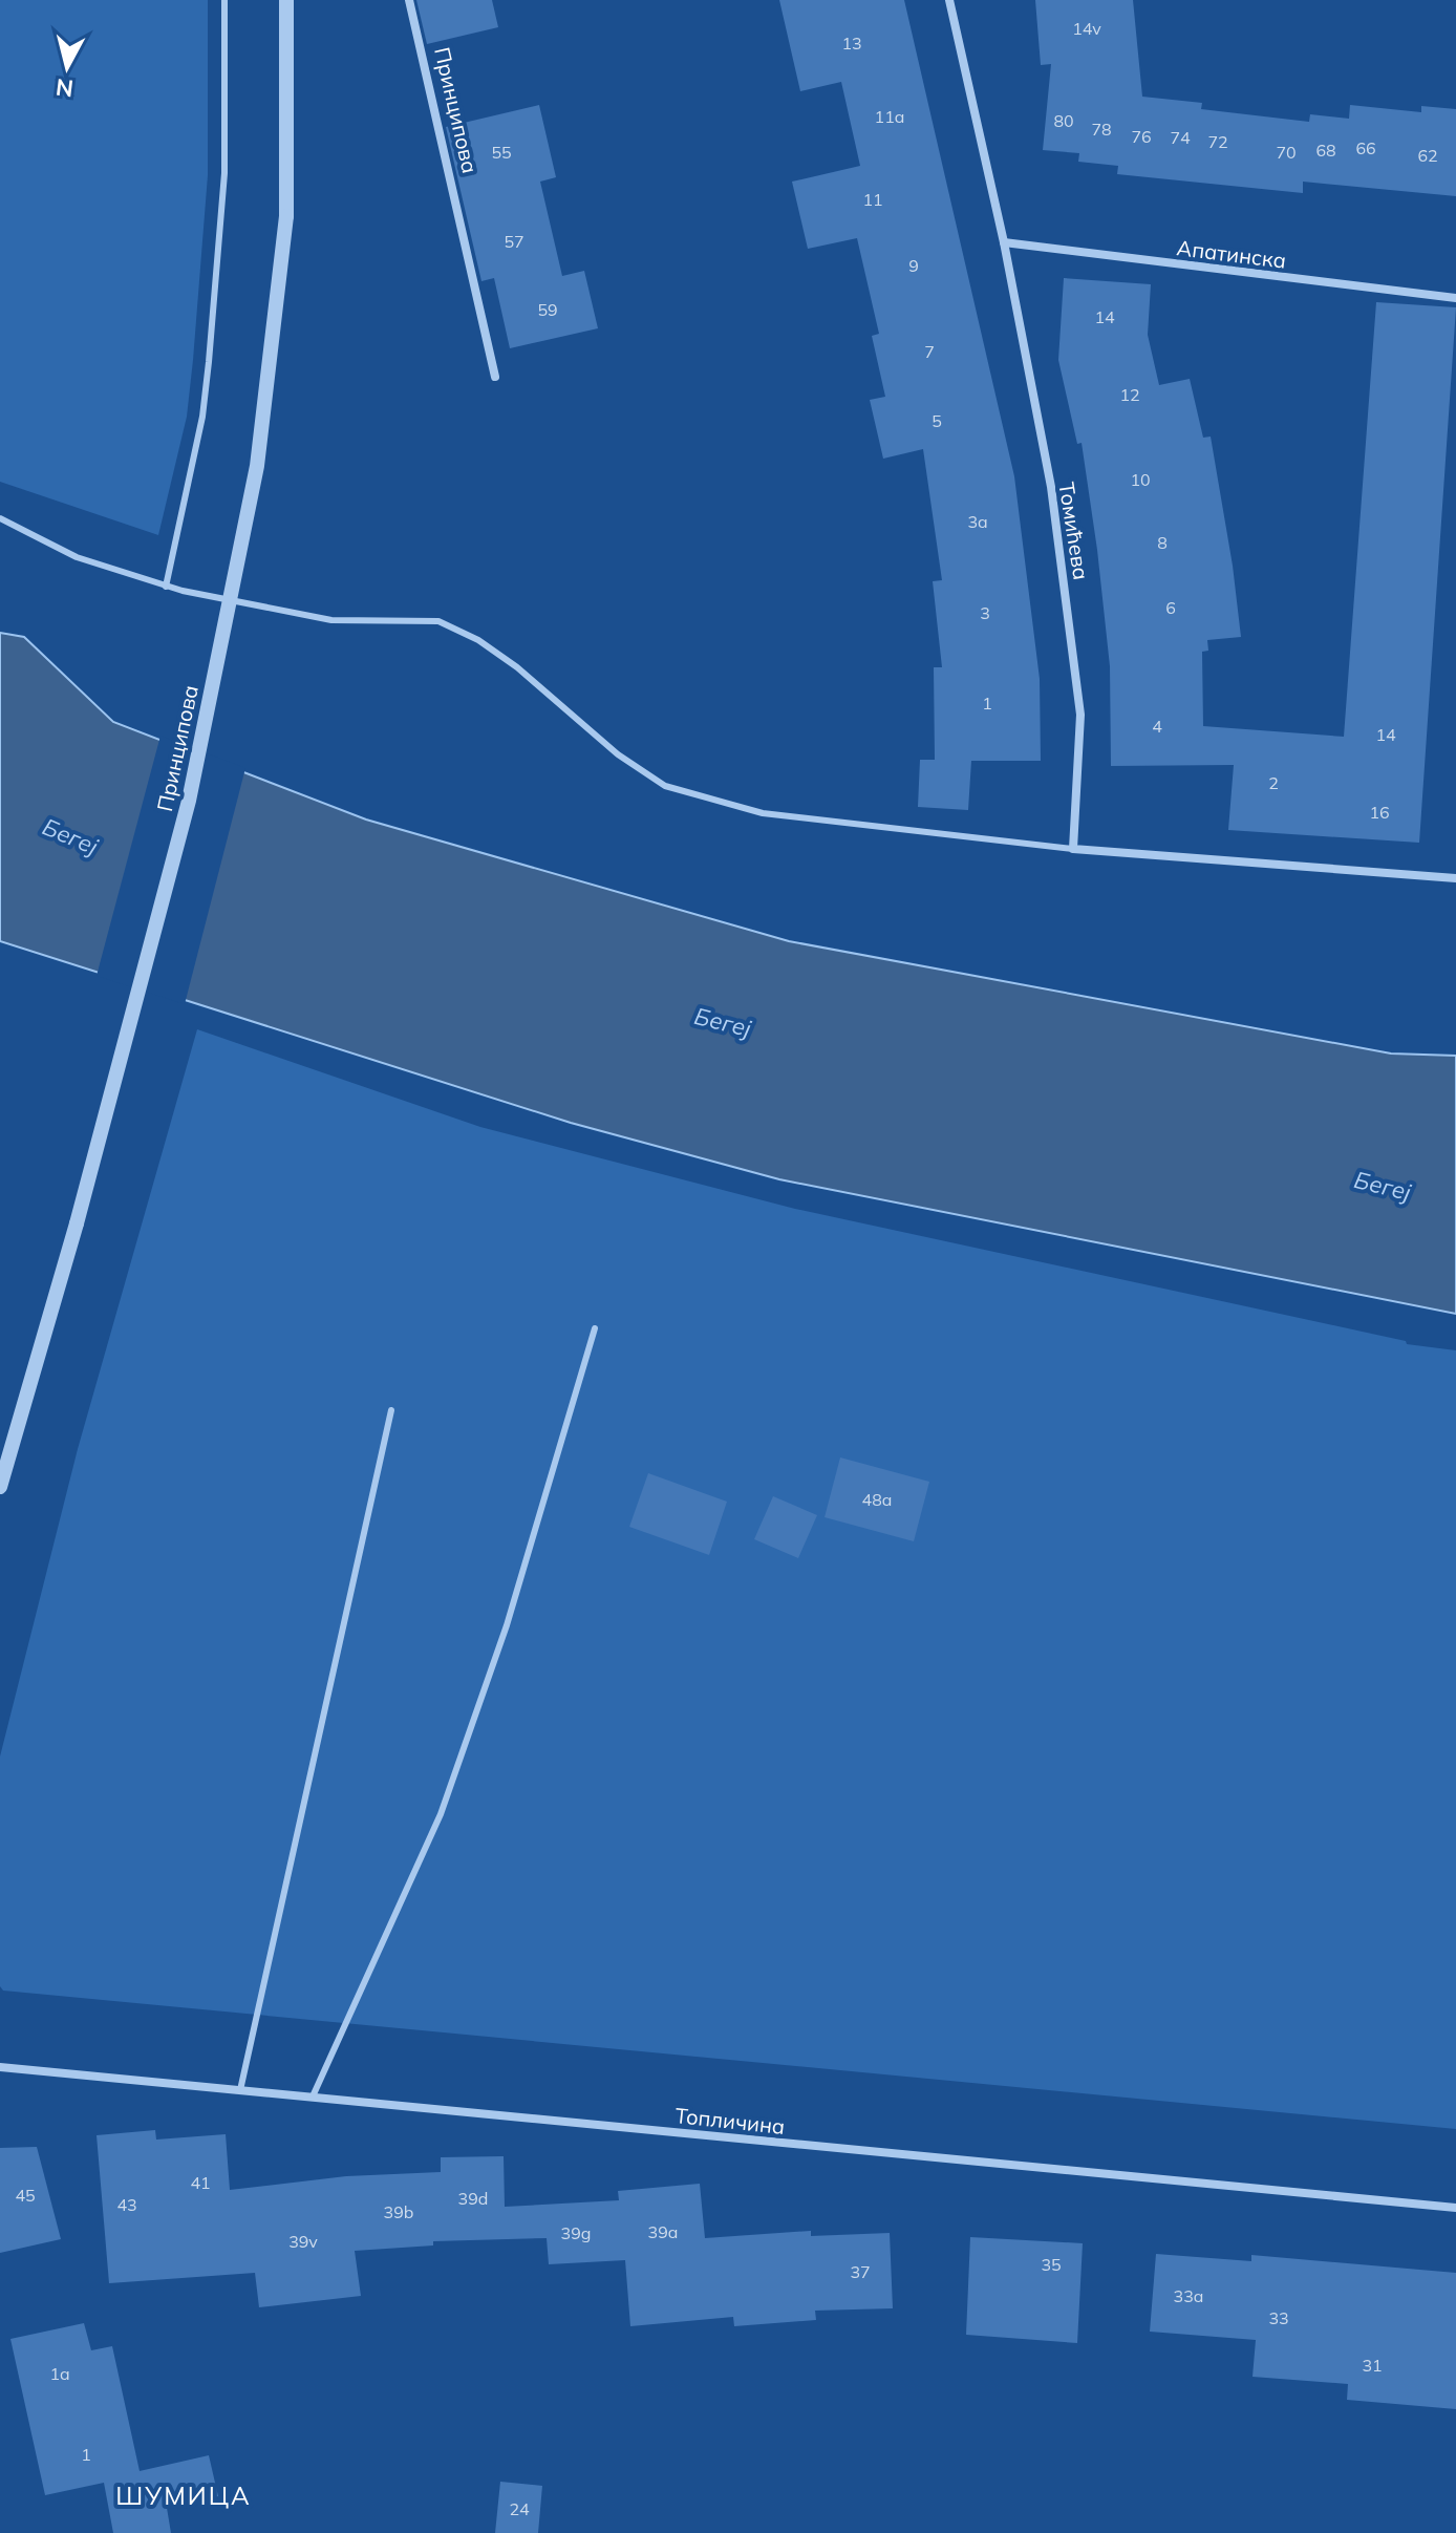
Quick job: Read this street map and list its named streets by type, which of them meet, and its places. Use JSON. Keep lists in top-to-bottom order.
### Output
{
  "streets": {
    "street": [
      "Принципова",
      "Апатинска",
      "Томићева",
      "Топличина"
    ]
  },
  "crossings": [
    ["Апатинска", "Томићева"]
  ],
  "districts": ["ШУМИЦА"],
  "water": ["Бегеј"],
  "house_numbers": [
    "14v",
    "13",
    "11a",
    "80",
    "78",
    "76",
    "74",
    "72",
    "66",
    "68",
    "55",
    "70",
    "62",
    "11",
    "57",
    "9",
    "59",
    "14",
    "7",
    "12",
    "5",
    "10",
    "3a",
    "8",
    "6",
    "3",
    "1",
    "4",
    "14",
    "2",
    "16",
    "48a",
    "41",
    "45",
    "39d",
    "43",
    "39b",
    "39a",
    "39g",
    "39v",
    "35",
    "37",
    "33a",
    "33",
    "31",
    "1a",
    "1",
    "24"
  ],
  "north": "bottom"
}
